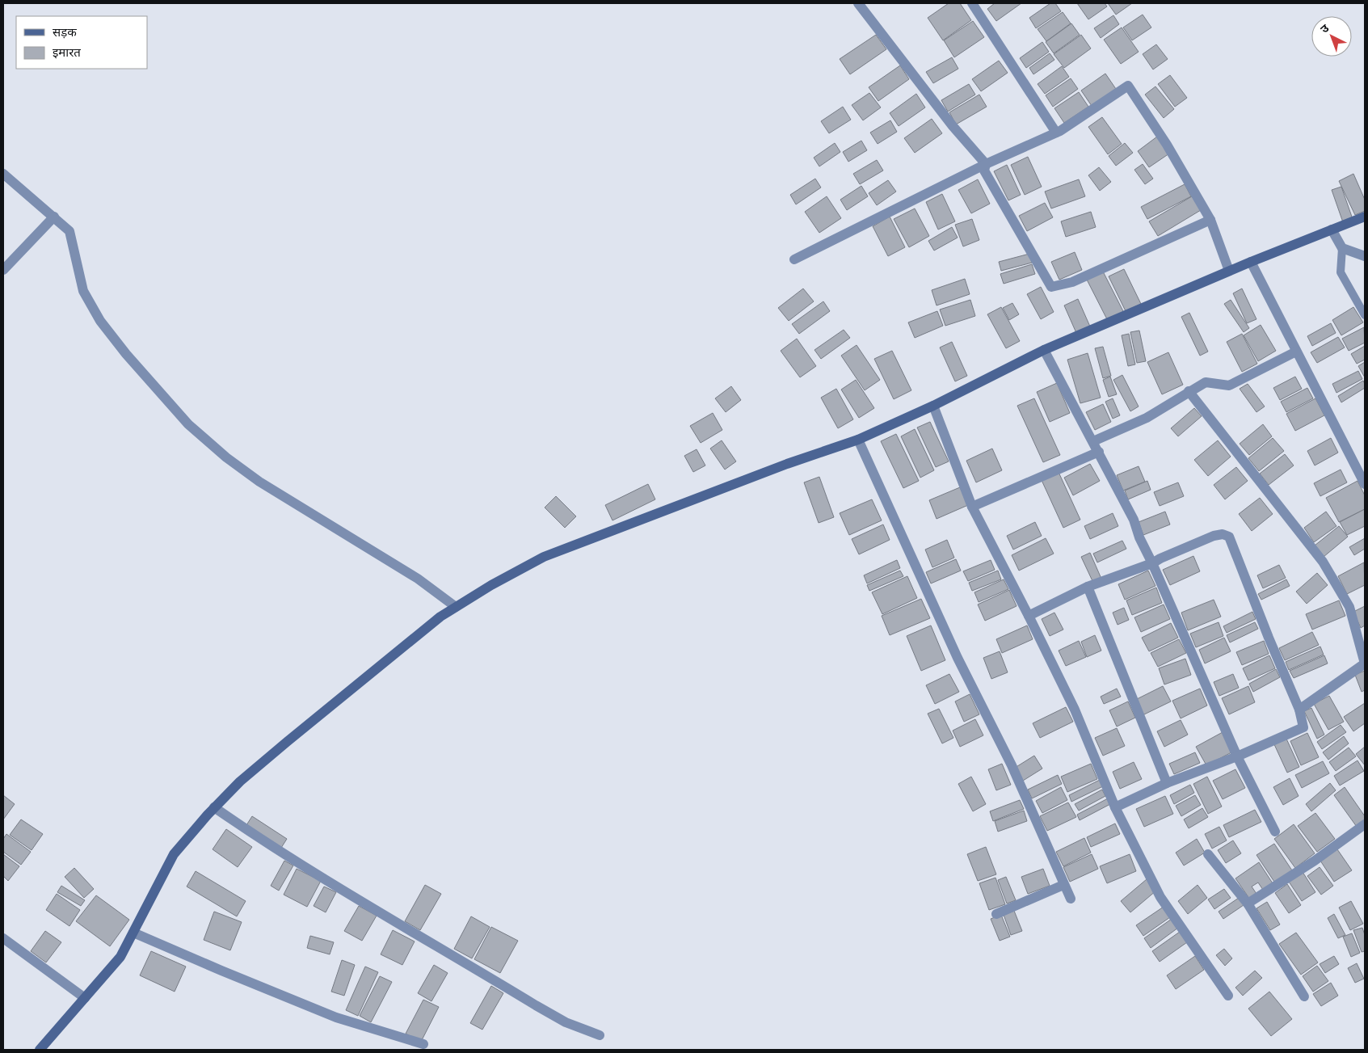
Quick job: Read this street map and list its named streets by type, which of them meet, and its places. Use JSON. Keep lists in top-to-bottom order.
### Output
{
  "legend": ["सड़क", "इमारत"],
  "north": "top left"
}
